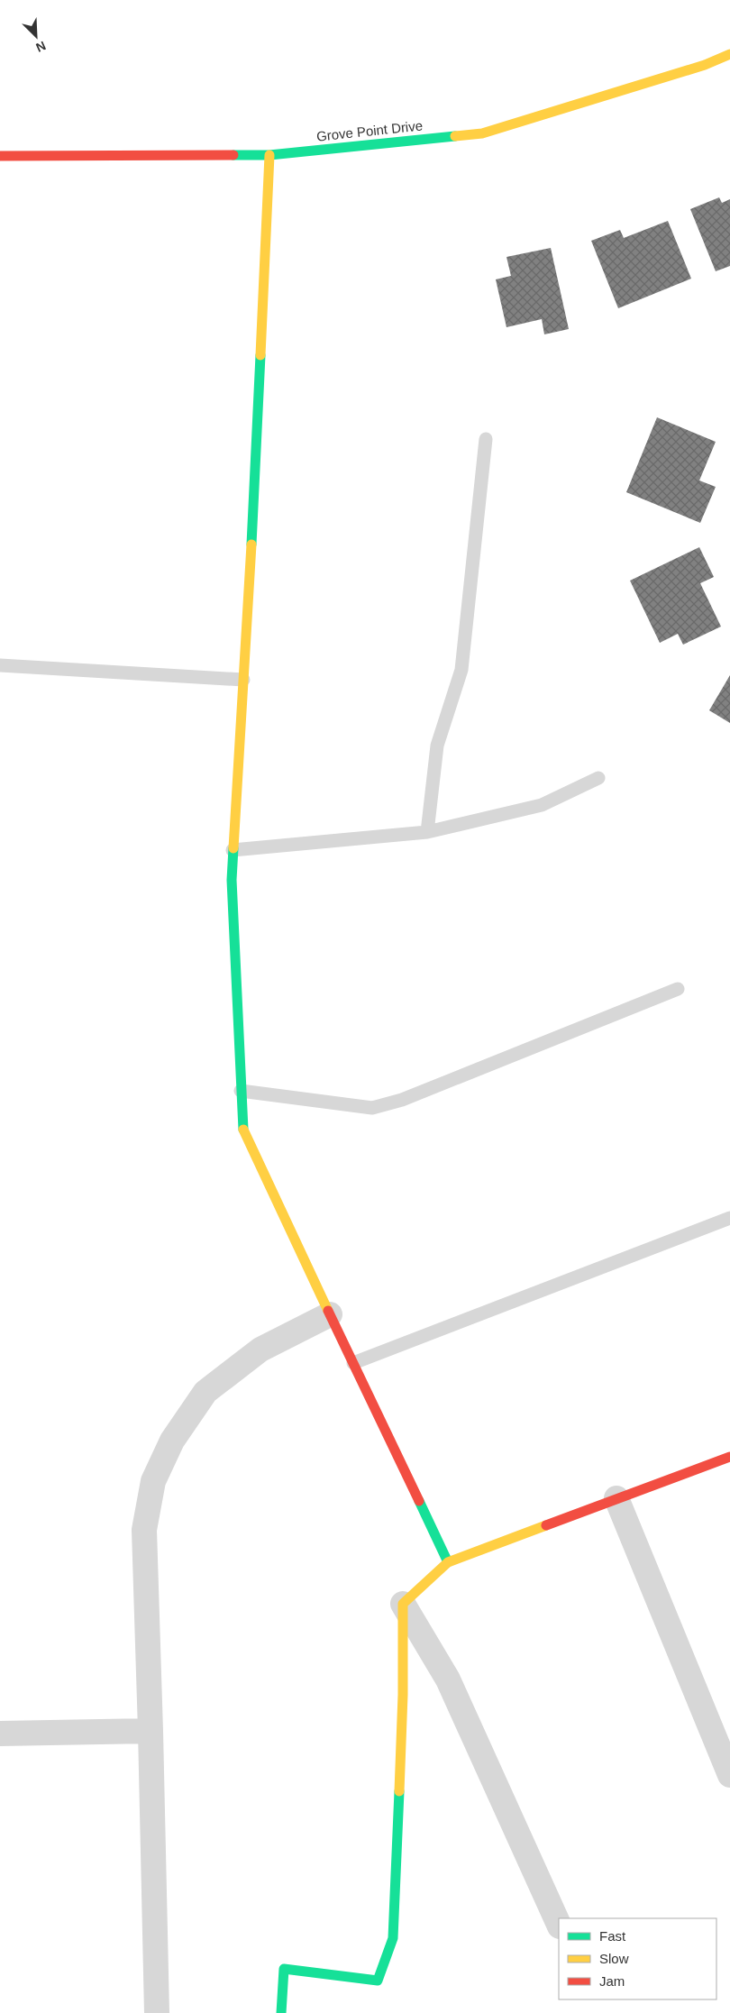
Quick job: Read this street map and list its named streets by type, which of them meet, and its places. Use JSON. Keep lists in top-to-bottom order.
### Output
{
  "streets": {
    "street": ["Grove Point Drive"]
  },
  "legend": ["Fast", "Slow", "Jam"],
  "north": "bottom right"
}
